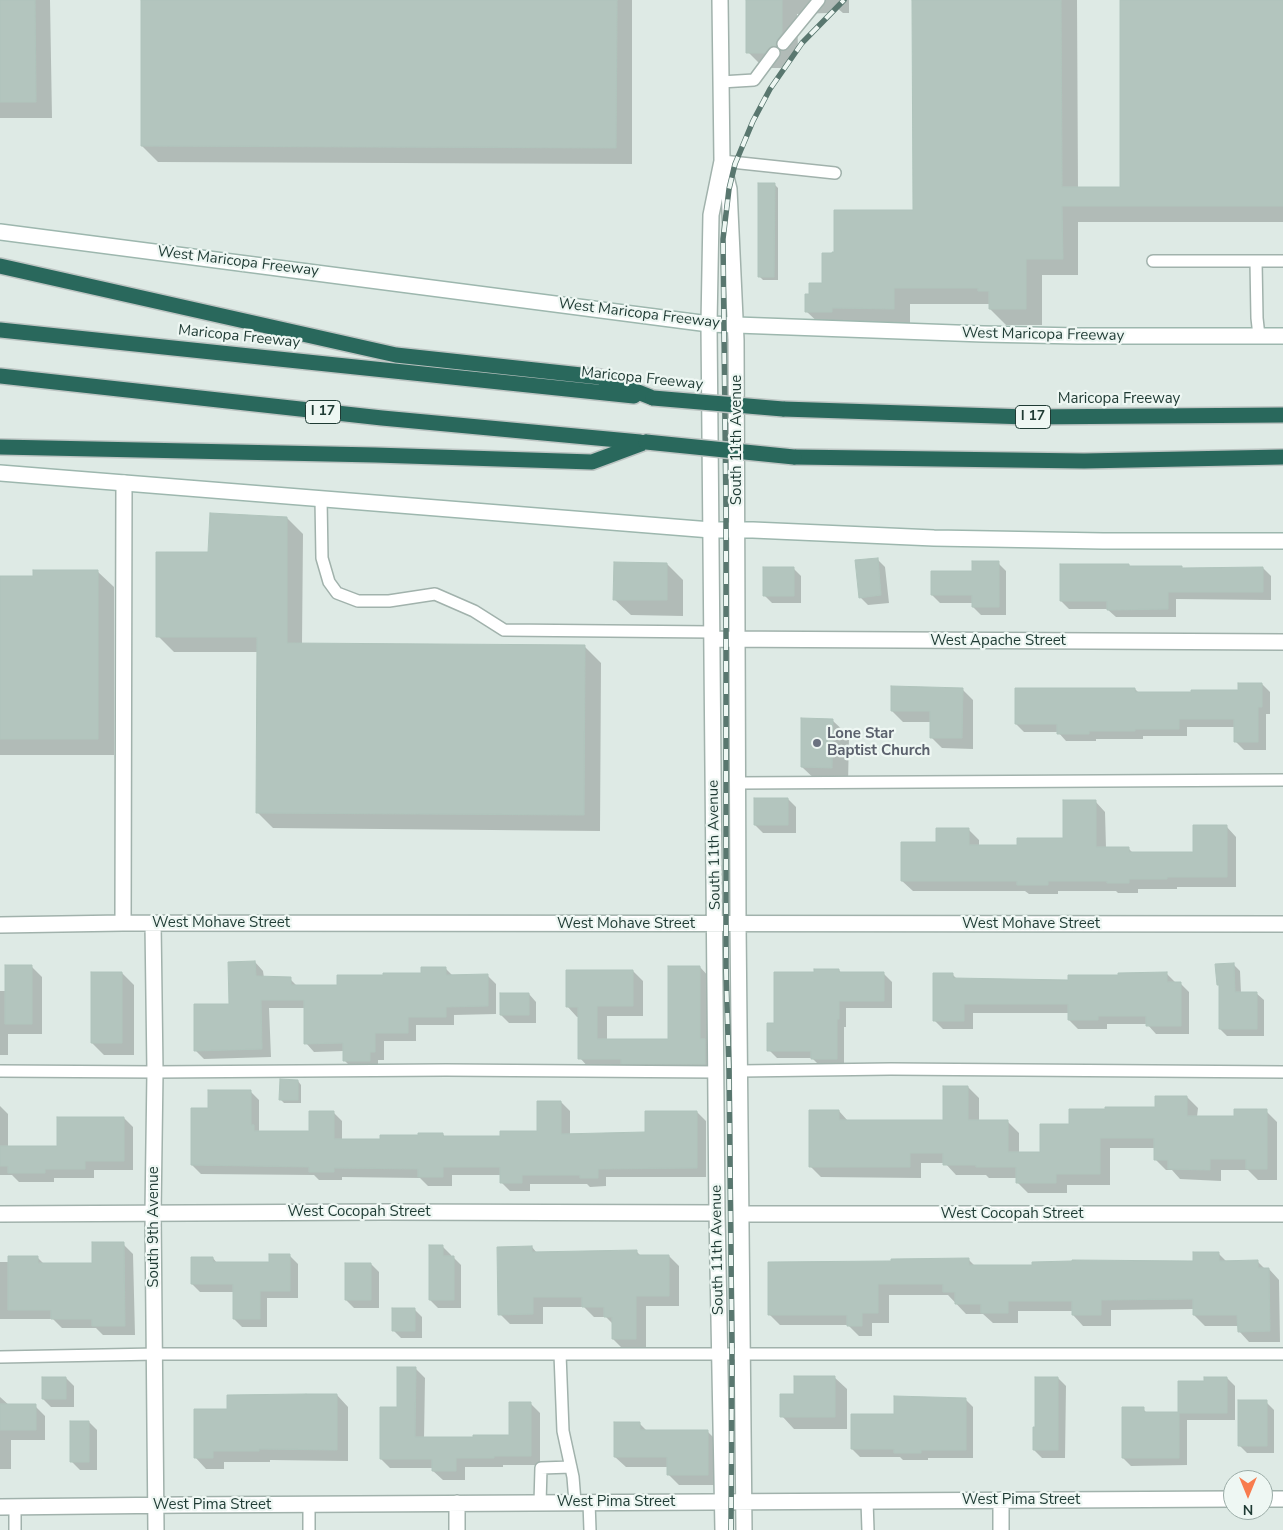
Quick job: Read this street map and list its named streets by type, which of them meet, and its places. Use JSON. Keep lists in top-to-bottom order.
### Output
{
  "streets": {
    "highway": ["Maricopa Freeway", "I 17"],
    "street": [
      "West Maricopa Freeway",
      "South 11th Avenue",
      "West Apache Street",
      "West Mohave Street",
      "West Cocopah Street",
      "South 9th Avenue",
      "West Pima Street"
    ]
  },
  "crossings": [
    ["West Maricopa Freeway", "South 11th Avenue"],
    ["South 11th Avenue", "West Apache Street"],
    ["South 11th Avenue", "West Mohave Street"],
    ["South 11th Avenue", "West Cocopah Street"],
    ["South 11th Avenue", "West Pima Street"],
    ["West Mohave Street", "South 9th Avenue"],
    ["West Cocopah Street", "South 9th Avenue"],
    ["South 9th Avenue", "West Pima Street"]
  ],
  "places": ["Lone Star Baptist Church"],
  "north": "bottom"
}
